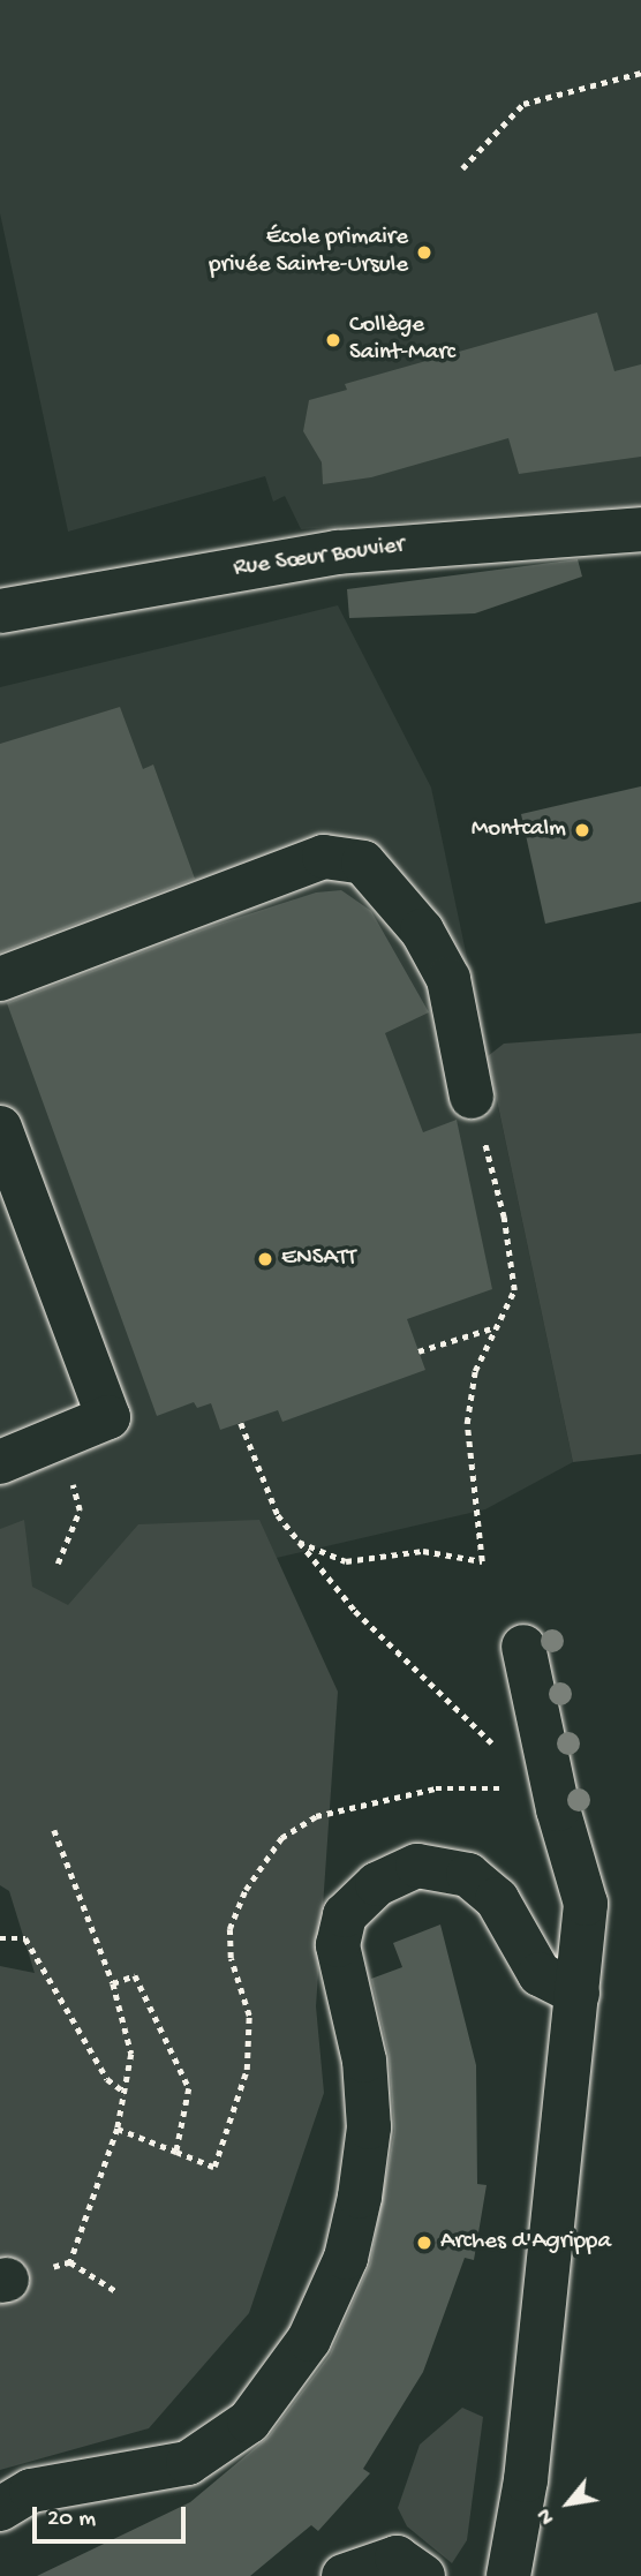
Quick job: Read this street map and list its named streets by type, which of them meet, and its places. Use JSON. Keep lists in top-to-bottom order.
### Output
{
  "streets": {
    "street": ["Rue Sœur Bouvier"]
  },
  "places": [
    "École primaire privée Sainte-Ursule",
    "Collège Saint-Marc",
    "Montcalm",
    "ENSATT",
    "Arches d'Agrippa"
  ],
  "scale_bar": "20 m",
  "north": "bottom left"
}
